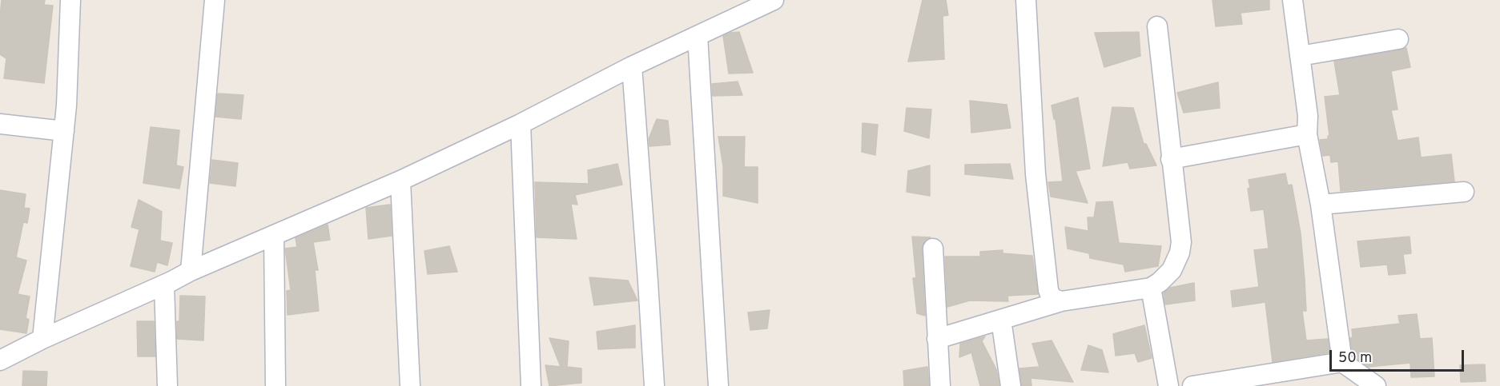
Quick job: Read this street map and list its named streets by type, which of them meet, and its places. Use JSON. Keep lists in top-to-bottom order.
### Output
{
  "scale_bar": "50 m"
}
